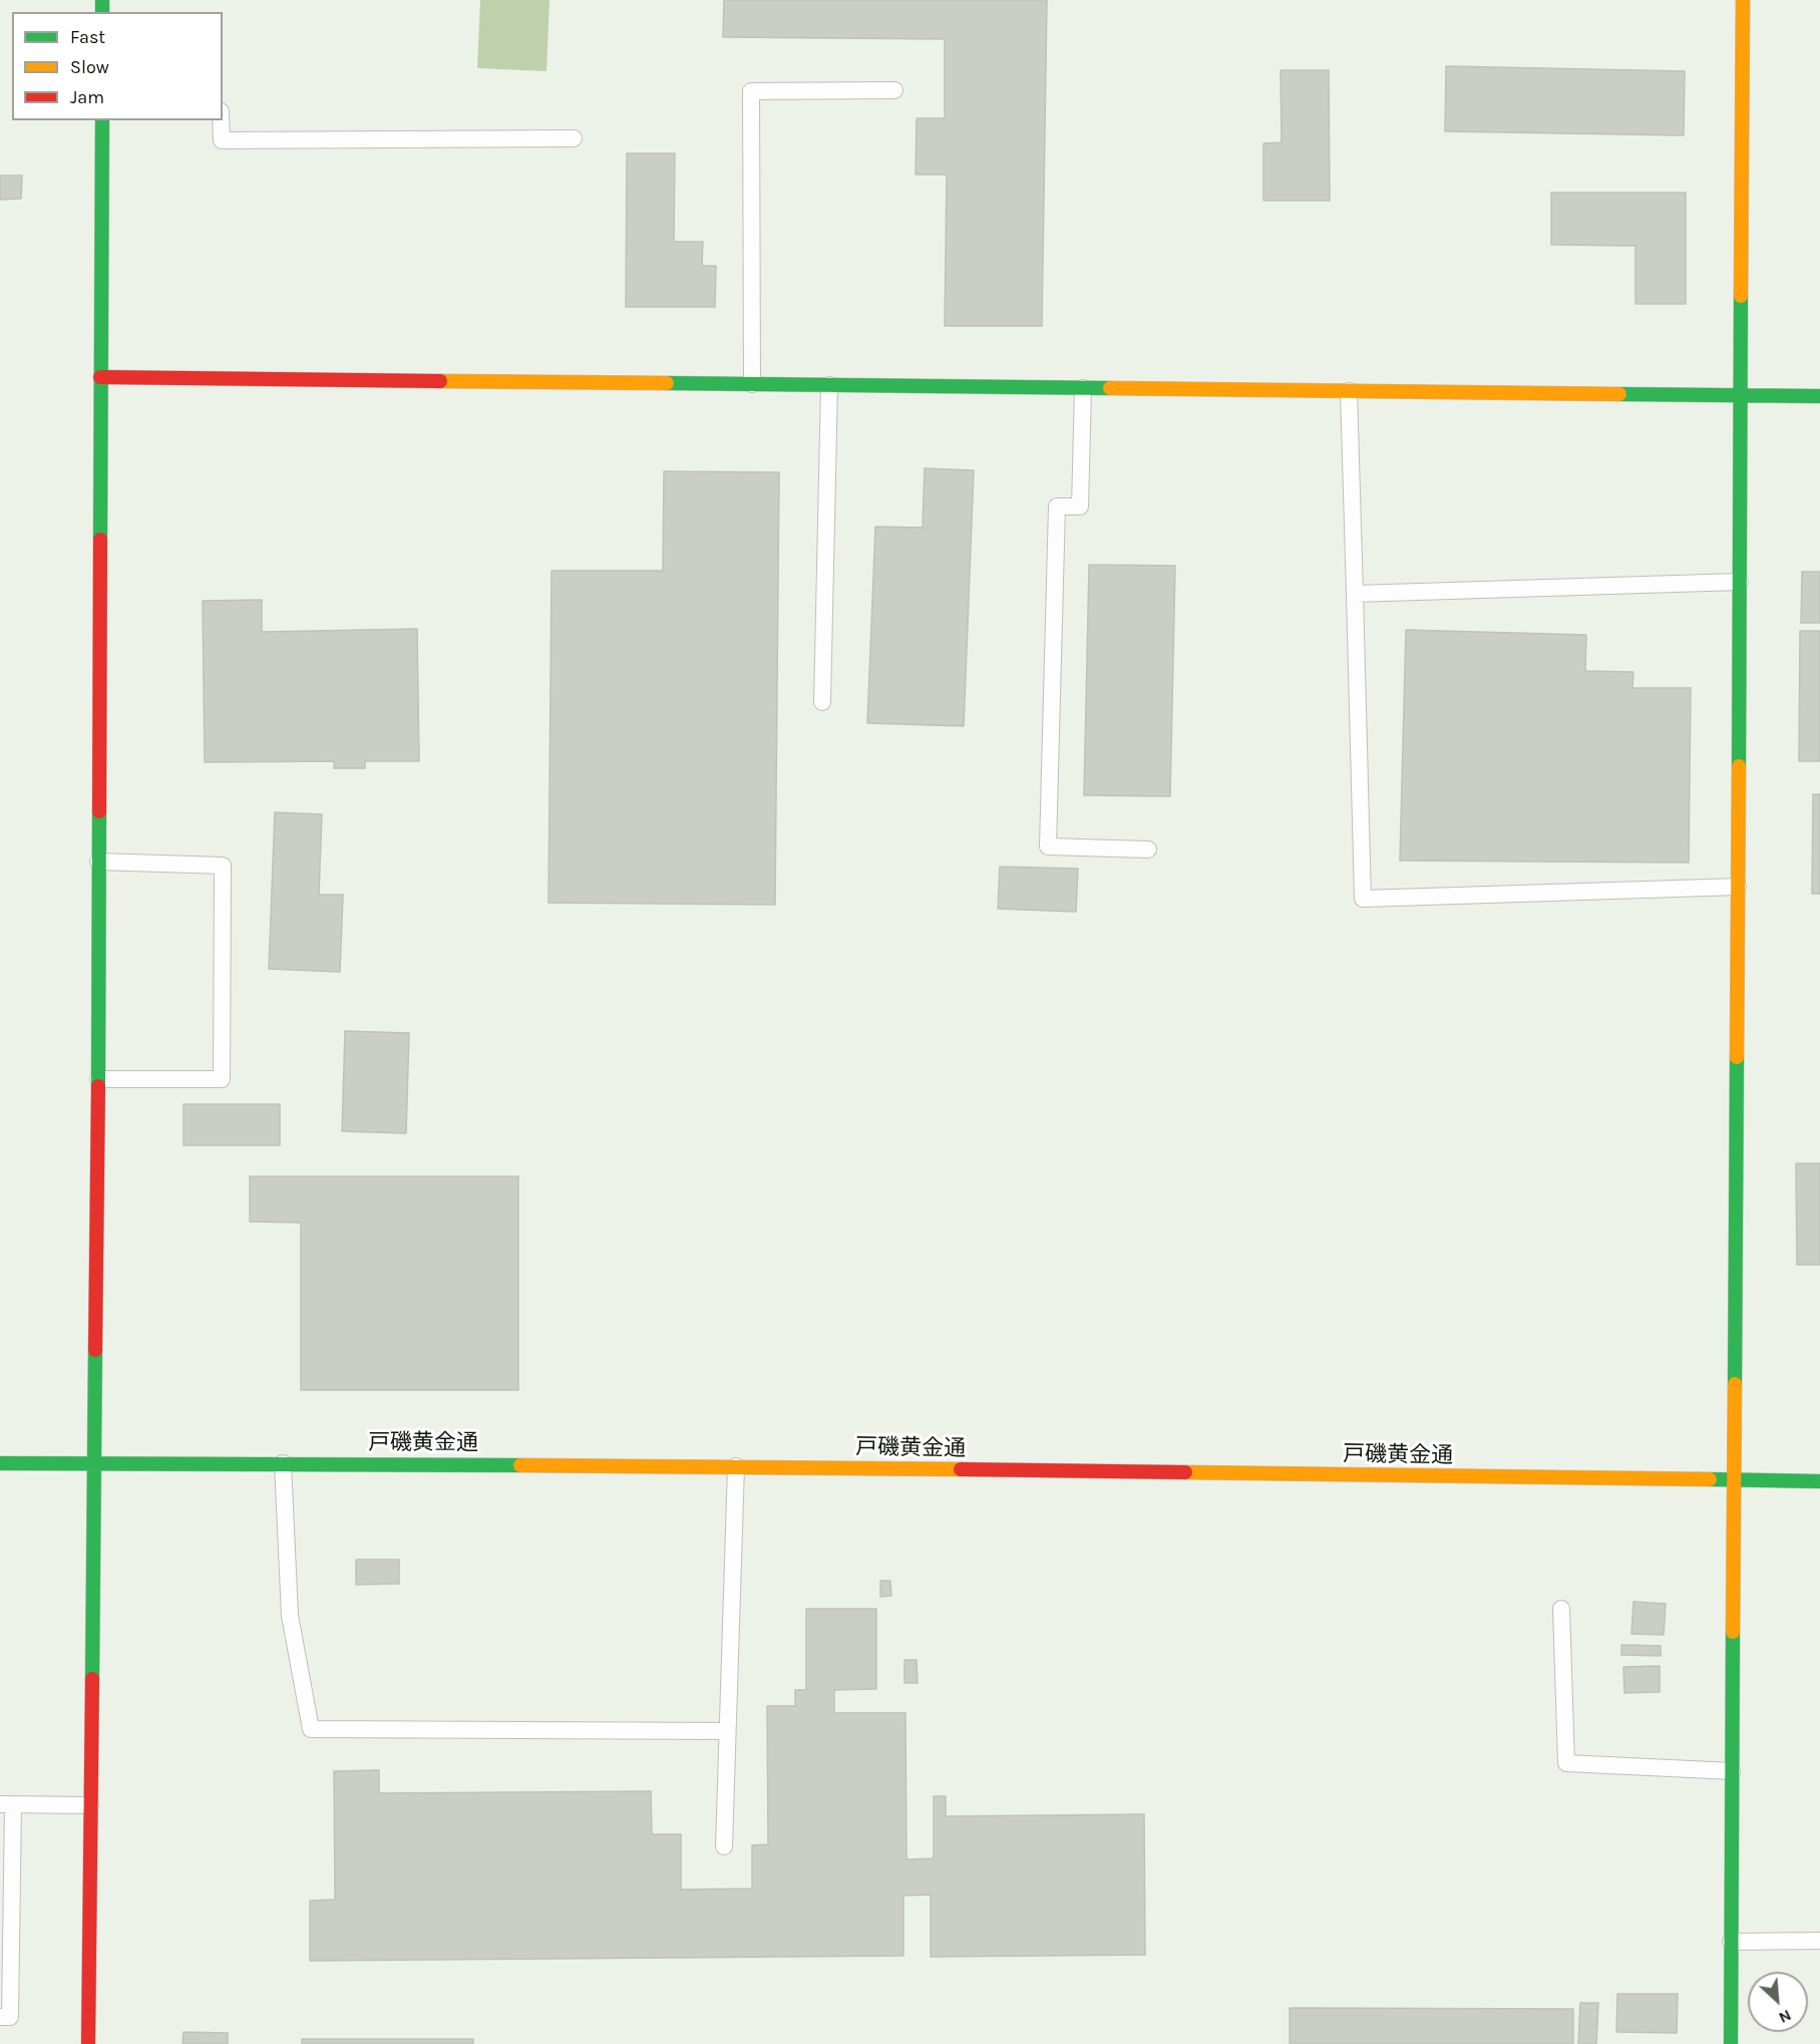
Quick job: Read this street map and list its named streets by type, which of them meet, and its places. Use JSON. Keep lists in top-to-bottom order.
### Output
{
  "streets": {
    "street": ["戸磯黄金通"]
  },
  "legend": ["Fast", "Slow", "Jam"],
  "north": "bottom right"
}
